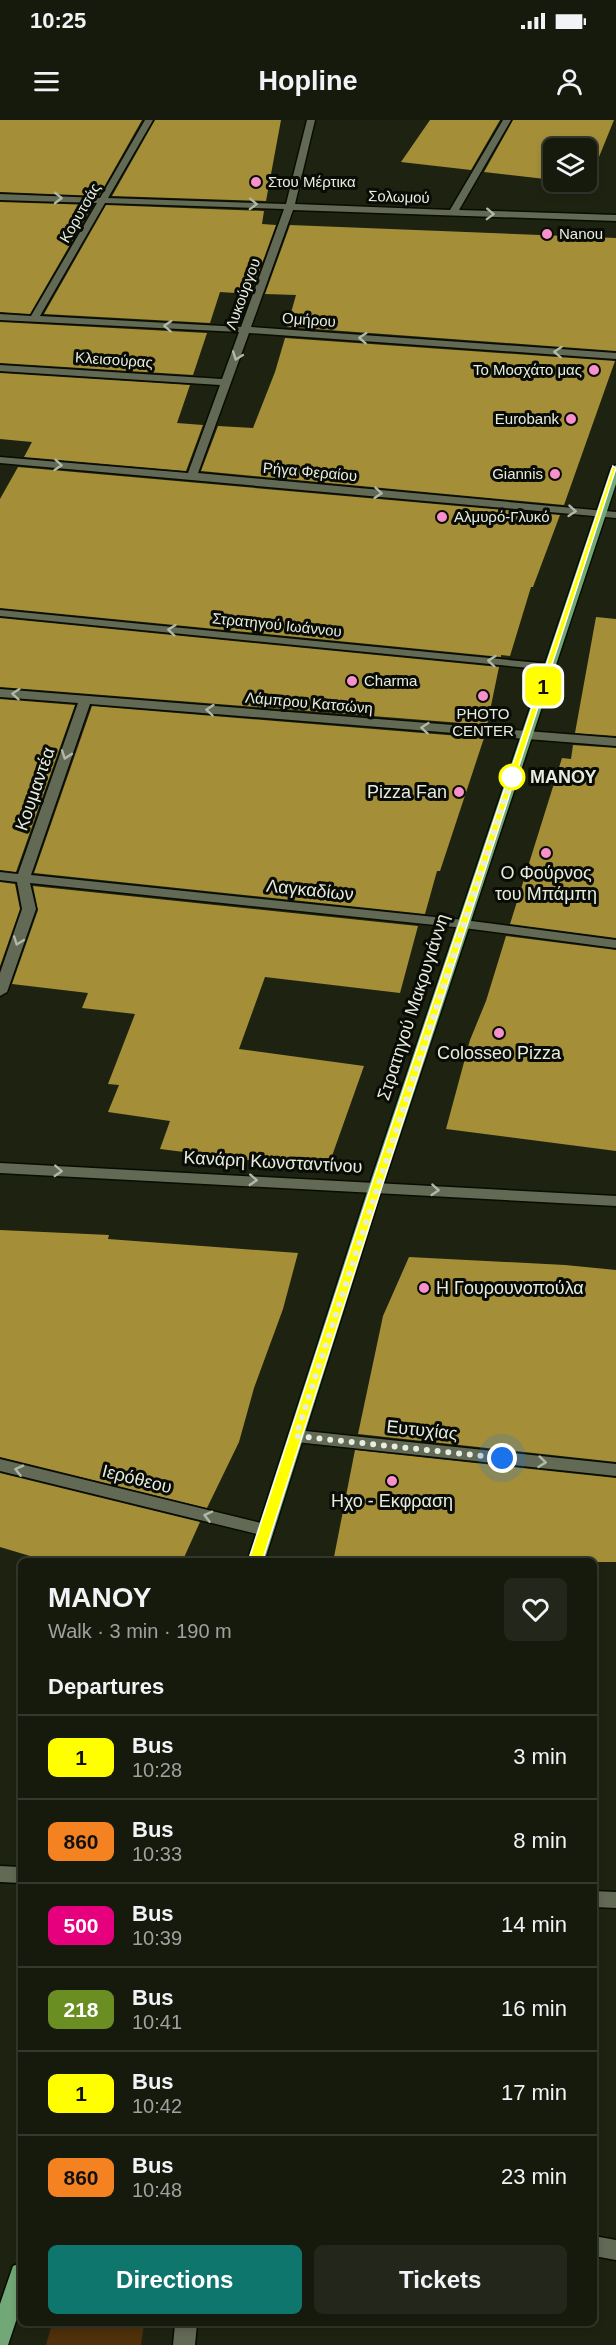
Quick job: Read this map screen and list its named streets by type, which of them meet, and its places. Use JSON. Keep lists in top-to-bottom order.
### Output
{
  "streets": {
    "main road": ["Στρατηγού Μακρυγιάννη"],
    "street": [
      "Σολωμού",
      "Κορυτσάς",
      "Λυκούργου",
      "Ομήρου",
      "Κλεισούρας",
      "Ρήγα Φεραίου",
      "Στρατηγού Ιωάννου",
      "Λάμπρου Κατσώνη",
      "Κουμαντέα",
      "Λαγκαδίων",
      "Κανάρη Κωνσταντίνου",
      "Ευτυχίας",
      "Ιερόθεου"
    ]
  },
  "crossings": [
    ["Σολωμού", "Κορυτσάς"],
    ["Σολωμού", "Λυκούργου"],
    ["Κορυτσάς", "Ομήρου"],
    ["Λυκούργου", "Ομήρου"],
    ["Λυκούργου", "Κλεισούρας"],
    ["Λυκούργου", "Ρήγα Φεραίου"],
    ["Ρήγα Φεραίου", "Στρατηγού Μακρυγιάννη"],
    ["Στρατηγού Ιωάννου", "Στρατηγού Μακρυγιάννη"],
    ["Λάμπρου Κατσώνη", "Κουμαντέα"],
    ["Λάμπρου Κατσώνη", "Στρατηγού Μακρυγιάννη"],
    ["Κουμαντέα", "Λαγκαδίων"],
    ["Λαγκαδίων", "Στρατηγού Μακρυγιάννη"],
    ["Στρατηγού Μακρυγιάννη", "Κανάρη Κωνσταντίνου"],
    ["Στρατηγού Μακρυγιάννη", "Ευτυχίας"],
    ["Στρατηγού Μακρυγιάννη", "Ιερόθεου"]
  ],
  "one_way": [
    "Σολωμού",
    "Ομήρου",
    "Ρήγα Φεραίου",
    "Στρατηγού Ιωάννου",
    "Λάμπρου Κατσώνη",
    "Κουμαντέα",
    "Κανάρη Κωνσταντίνου",
    "Ευτυχίας",
    "Ιερόθεου"
  ],
  "places": [
    "Στου Μέρτικα",
    "Nanou",
    "Το Μοσχάτο μας",
    "Eurobank",
    "Giannis",
    "Αλμυρό-Γλυκό",
    "Charma",
    "PHOTO CENTER",
    "ΜΑΝΟΥ",
    "Pizza Fan",
    "Ο Φούρνος του Μπάμπη",
    "Colosseo Pizza",
    "Η Γουρουνοπούλα",
    "Ηχο - Εκφραση"
  ],
  "lines": ["bus line 1"],
  "page": {
    "status": "10:25",
    "header": "Hopline",
    "on_map": "1",
    "heading": [
      ["ΜΑΝΟΥ", "Walk · 3 min · 190 m"],
      "Departures"
    ],
    "list": [
      {
        "mark": "1",
        "name": "Bus",
        "note": "10:28",
        "value": "3 min"
      },
      {
        "mark": "860",
        "name": "Bus",
        "note": "10:33",
        "value": "8 min"
      },
      {
        "mark": "500",
        "name": "Bus",
        "note": "10:39",
        "value": "14 min"
      },
      {
        "mark": "218",
        "name": "Bus",
        "note": "10:41",
        "value": "16 min"
      },
      {
        "mark": "1",
        "name": "Bus",
        "note": "10:42",
        "value": "17 min"
      },
      {
        "mark": "860",
        "name": "Bus",
        "note": "10:48",
        "value": "23 min"
      }
    ],
    "buttons": ["Directions", "Tickets"]
  }
}
